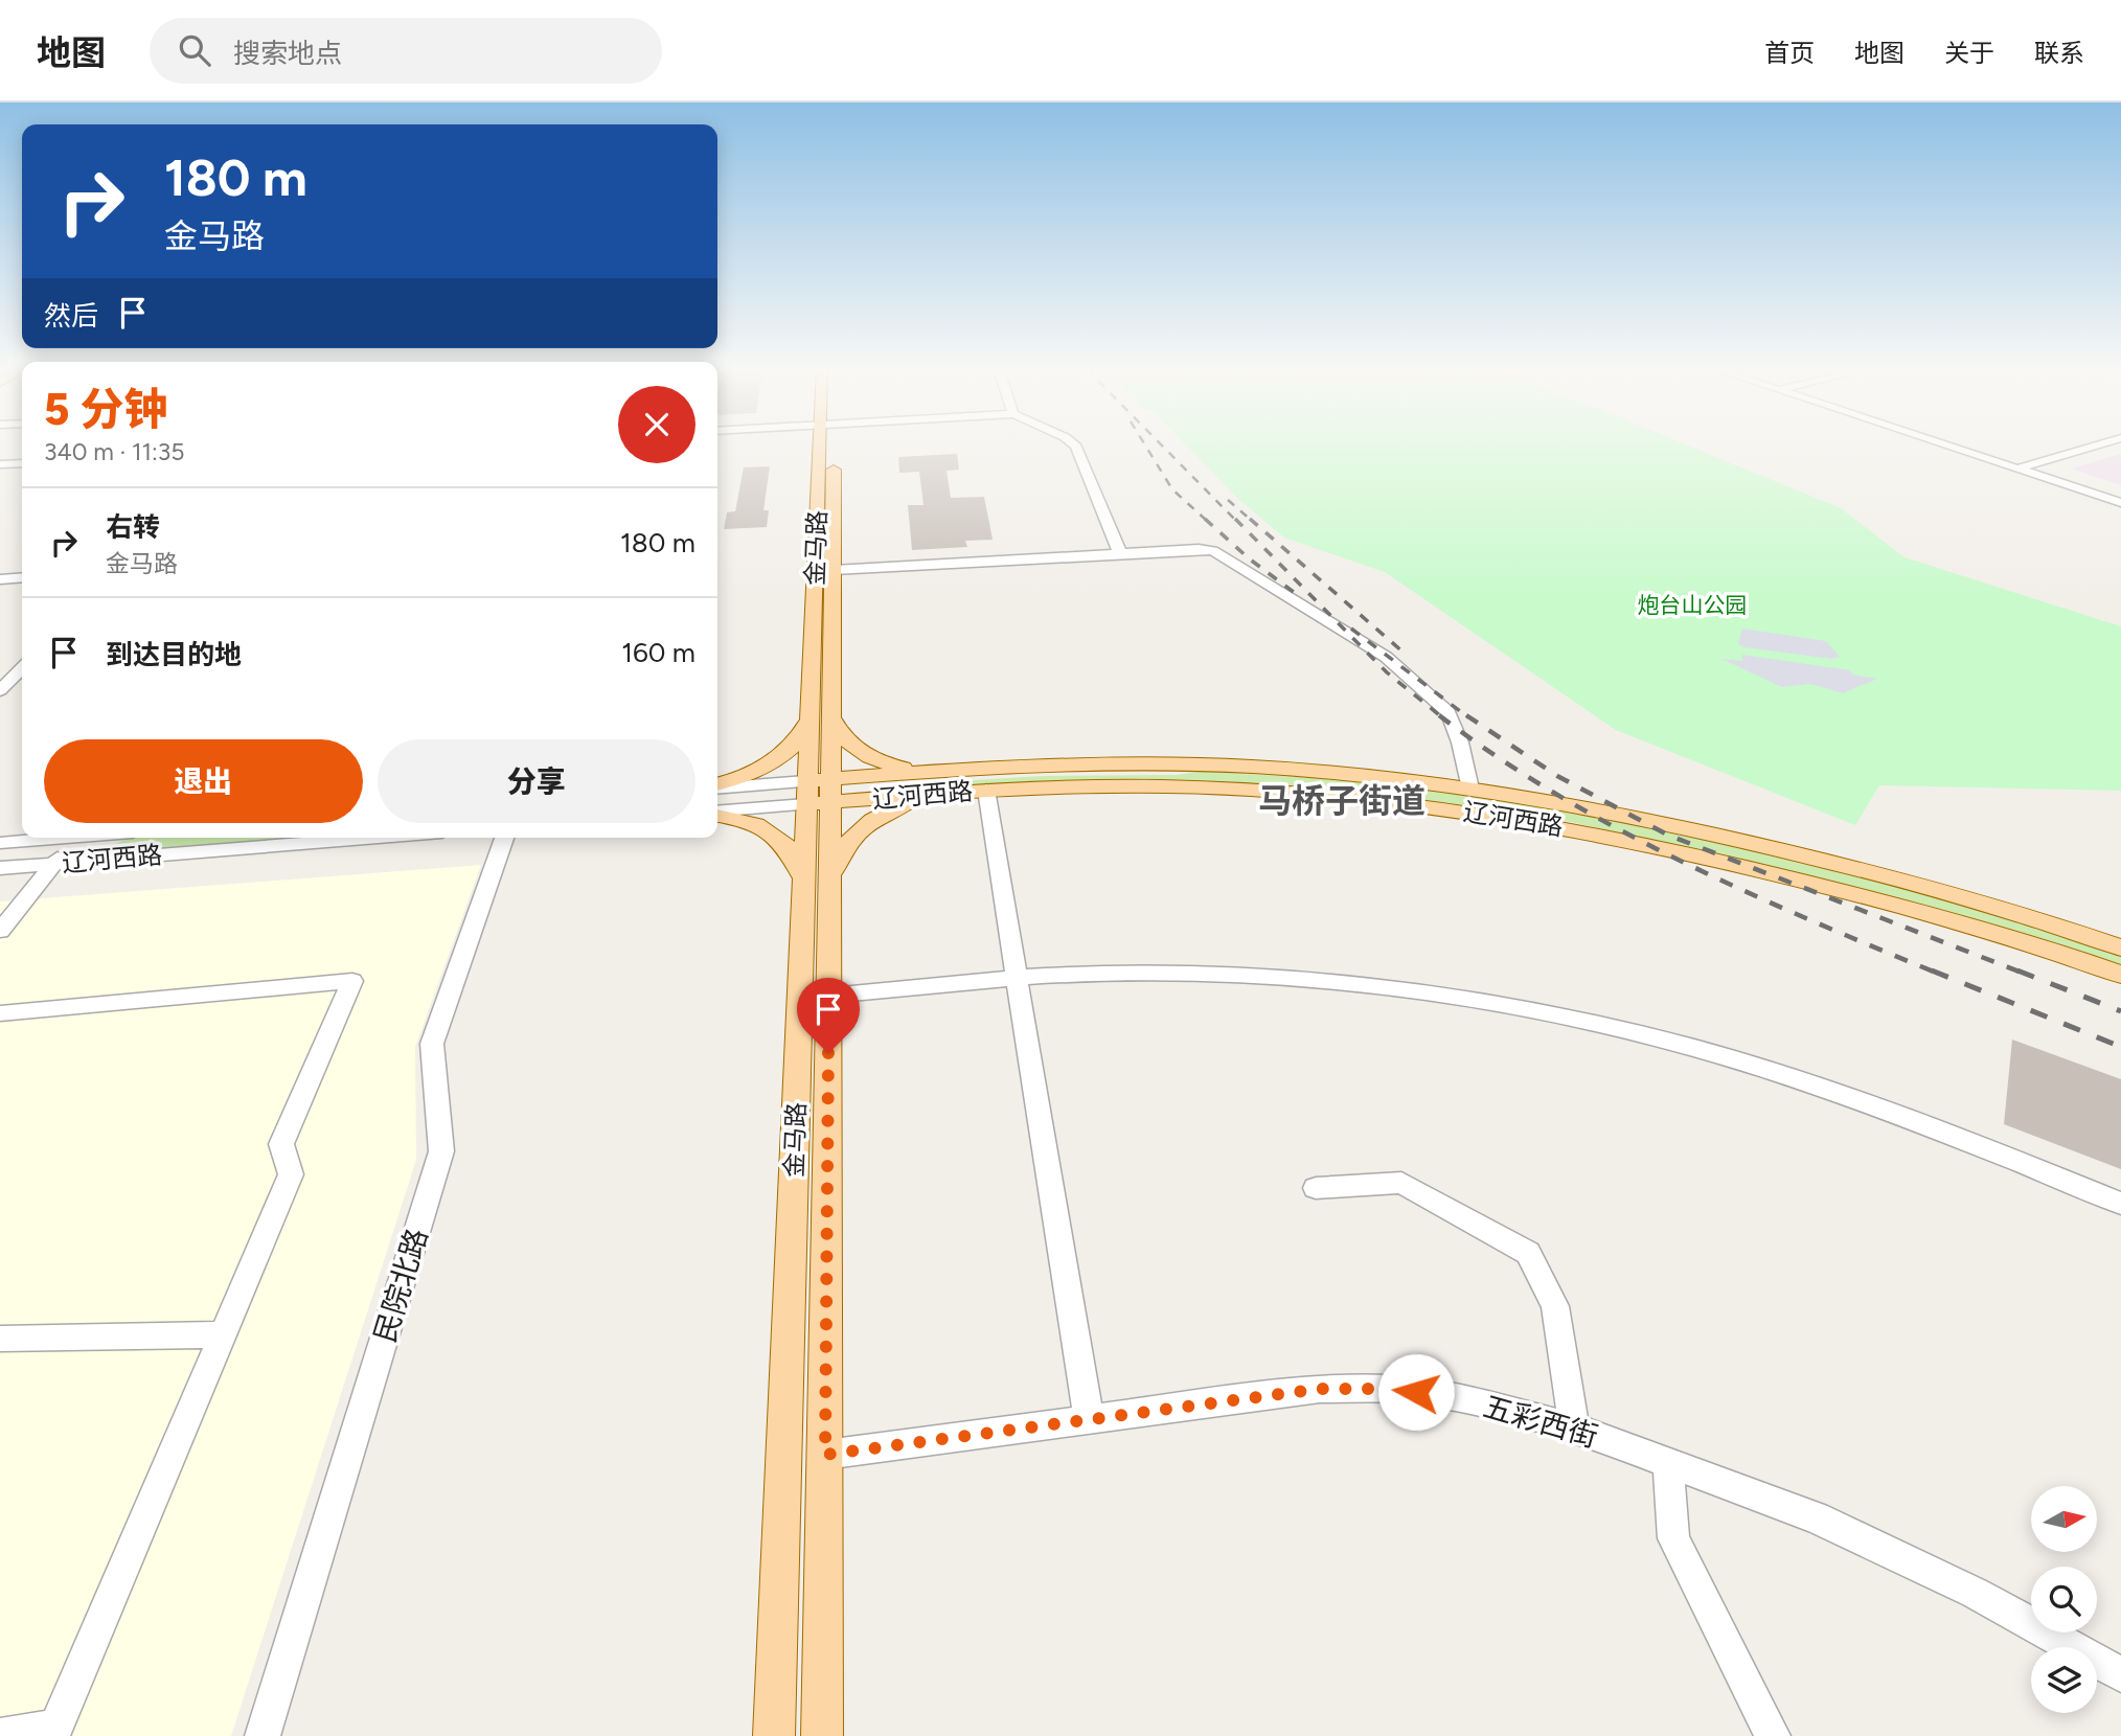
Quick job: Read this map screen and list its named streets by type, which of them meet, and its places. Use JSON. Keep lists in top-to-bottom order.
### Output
{
  "streets": {
    "main road": ["金马路", "辽河西路"],
    "street": ["民院北路", "五彩西街"]
  },
  "crossings": [
    ["金马路", "辽河西路"],
    ["金马路", "五彩西街"]
  ],
  "districts": ["马桥子街道"],
  "parks": ["炮台山公园"],
  "north": "right",
  "page": {
    "header": "地图",
    "search": "搜索地点",
    "nav": [
      "首页",
      "地图",
      "关于",
      "联系"
    ],
    "turn": ["180 m", "金马路"],
    "then": "然后",
    "heading": ["5 分钟", "340 m · 11:35"],
    "list": [
      {
        "name": "右转",
        "note": "金马路",
        "value": "180 m"
      },
      {
        "name": "到达目的地",
        "value": "160 m"
      }
    ],
    "buttons": ["退出", "分享"]
  }
}
